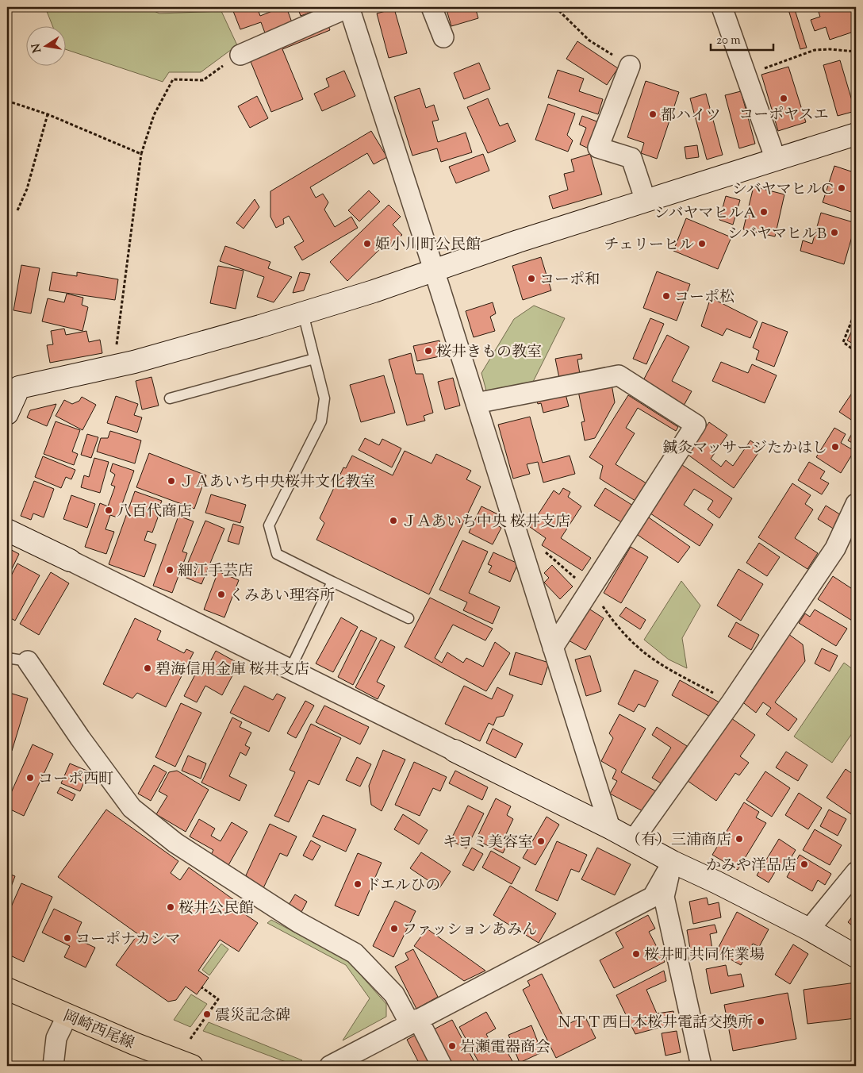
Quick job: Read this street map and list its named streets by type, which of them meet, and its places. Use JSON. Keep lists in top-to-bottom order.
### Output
{
  "streets": {
    "main road": ["岡崎西尾線"]
  },
  "places": [
    "コーポヤスエ",
    "都ハイツ",
    "シバヤマヒルC",
    "シバヤマヒルA",
    "シバヤマヒルB",
    "姫小川町公民館",
    "チェリーヒル",
    "コーポ和",
    "コーポ松",
    "桜井きもの教室",
    "鍼灸マッサージたかはし",
    "ＪＡあいち中央桜井文化教室",
    "八百代商店",
    "ＪＡあいち中央 桜井支店",
    "細江手芸店",
    "くみあい理容所",
    "碧海信用金庫 桜井支店",
    "コーポ西町",
    "（有）三浦商店",
    "キヨミ美容室",
    "かみや洋品店",
    "ドエルひの",
    "桜井公民館",
    "ファッションあみん",
    "コーポナカシマ",
    "桜井町共同作業場",
    "震災記念碑",
    "ＮＴＴ西日本桜井電話交換所",
    "岩瀬電器商会"
  ],
  "scale_bar": "20 m",
  "north": "left"
}
